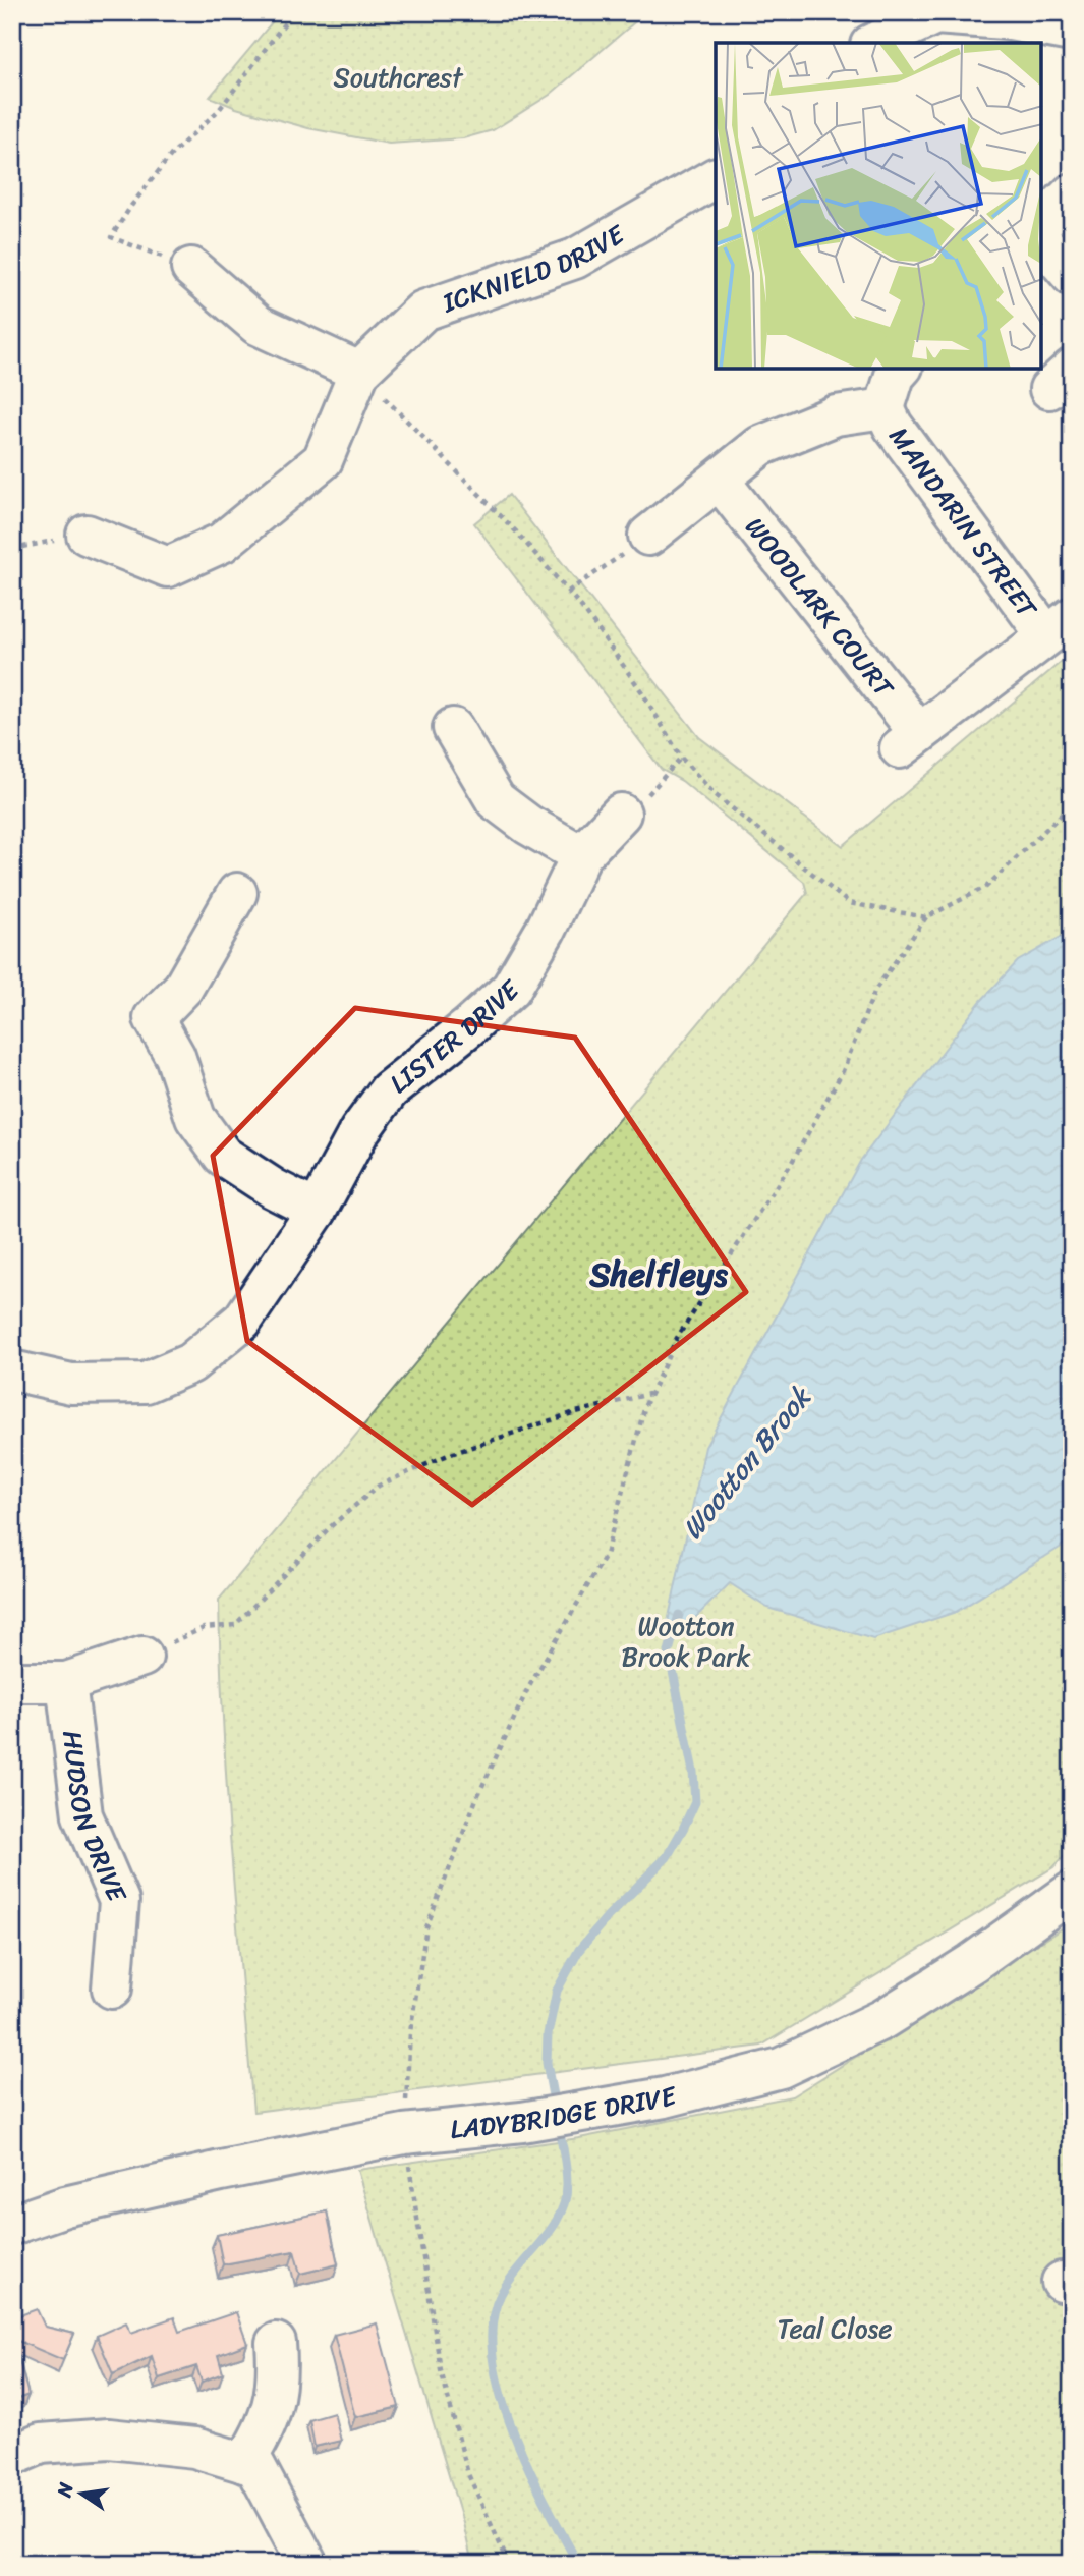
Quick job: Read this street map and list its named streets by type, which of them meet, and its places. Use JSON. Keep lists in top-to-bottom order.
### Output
{
  "streets": {
    "street": [
      "ICKNIELD DRIVE",
      "MANDARIN STREET",
      "WOODLARK COURT",
      "LISTER DRIVE",
      "HUDSON DRIVE",
      "LADYBRIDGE DRIVE"
    ]
  },
  "crossings": [
    ["MANDARIN STREET", "WOODLARK COURT"]
  ],
  "districts": ["Shelfleys"],
  "water": ["Wootton Brook"],
  "parks": ["Southcrest", "Wootton Brook Park", "Teal Close"],
  "north": "left"
}
